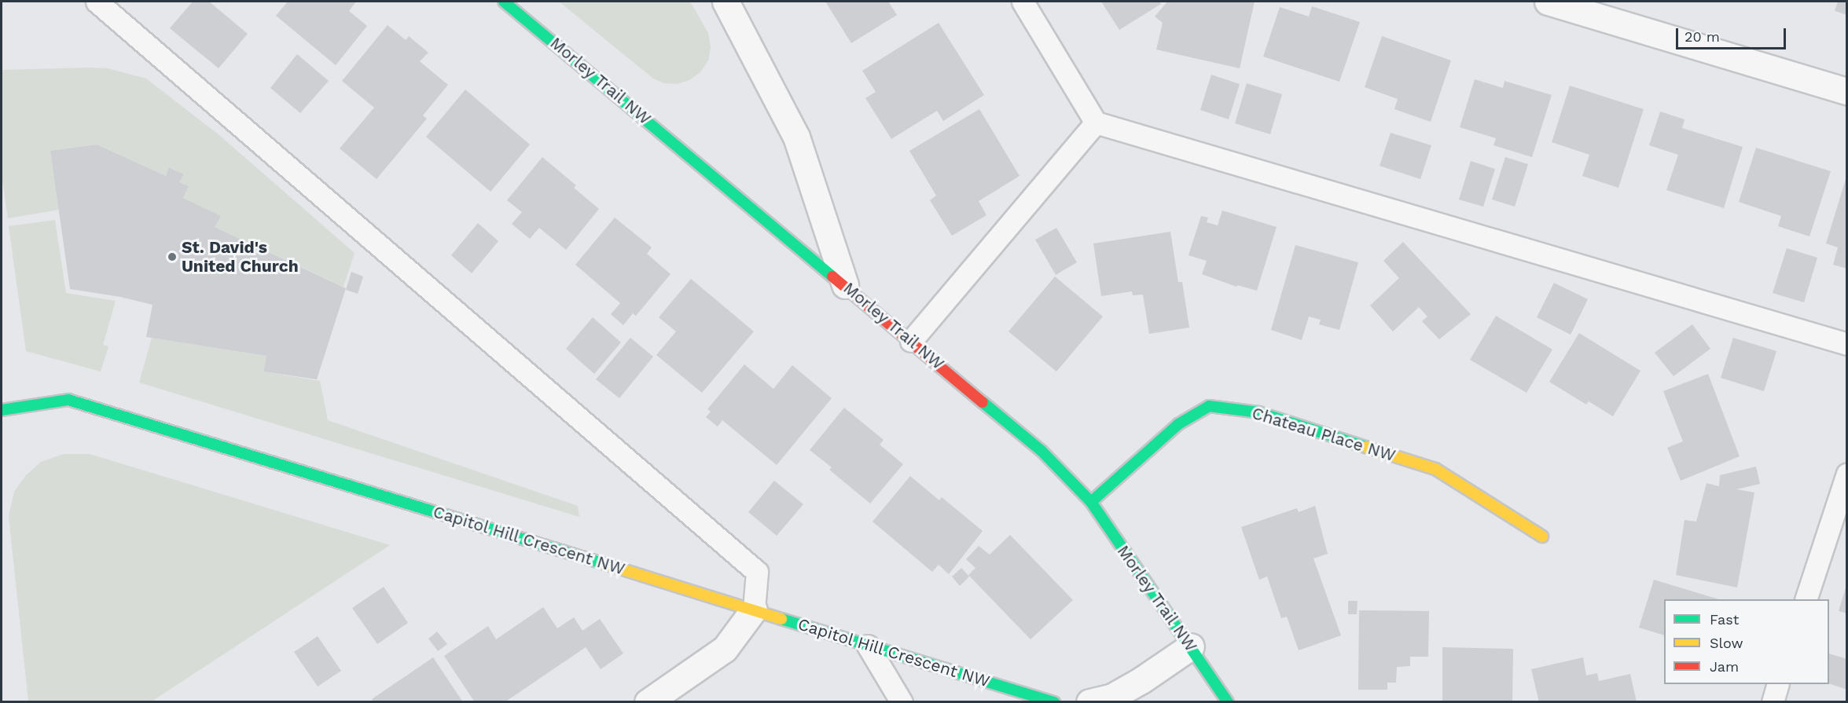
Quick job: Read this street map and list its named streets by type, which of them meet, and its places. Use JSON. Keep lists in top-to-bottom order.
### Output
{
  "streets": {
    "street": ["Morley Trail NW", "Chateau Place NW", "Capitol Hill Crescent NW"]
  },
  "crossings": [
    ["Morley Trail NW", "Chateau Place NW"]
  ],
  "places": ["St. David's United Church"],
  "legend": ["Fast", "Slow", "Jam"],
  "scale_bar": "20 m"
}
